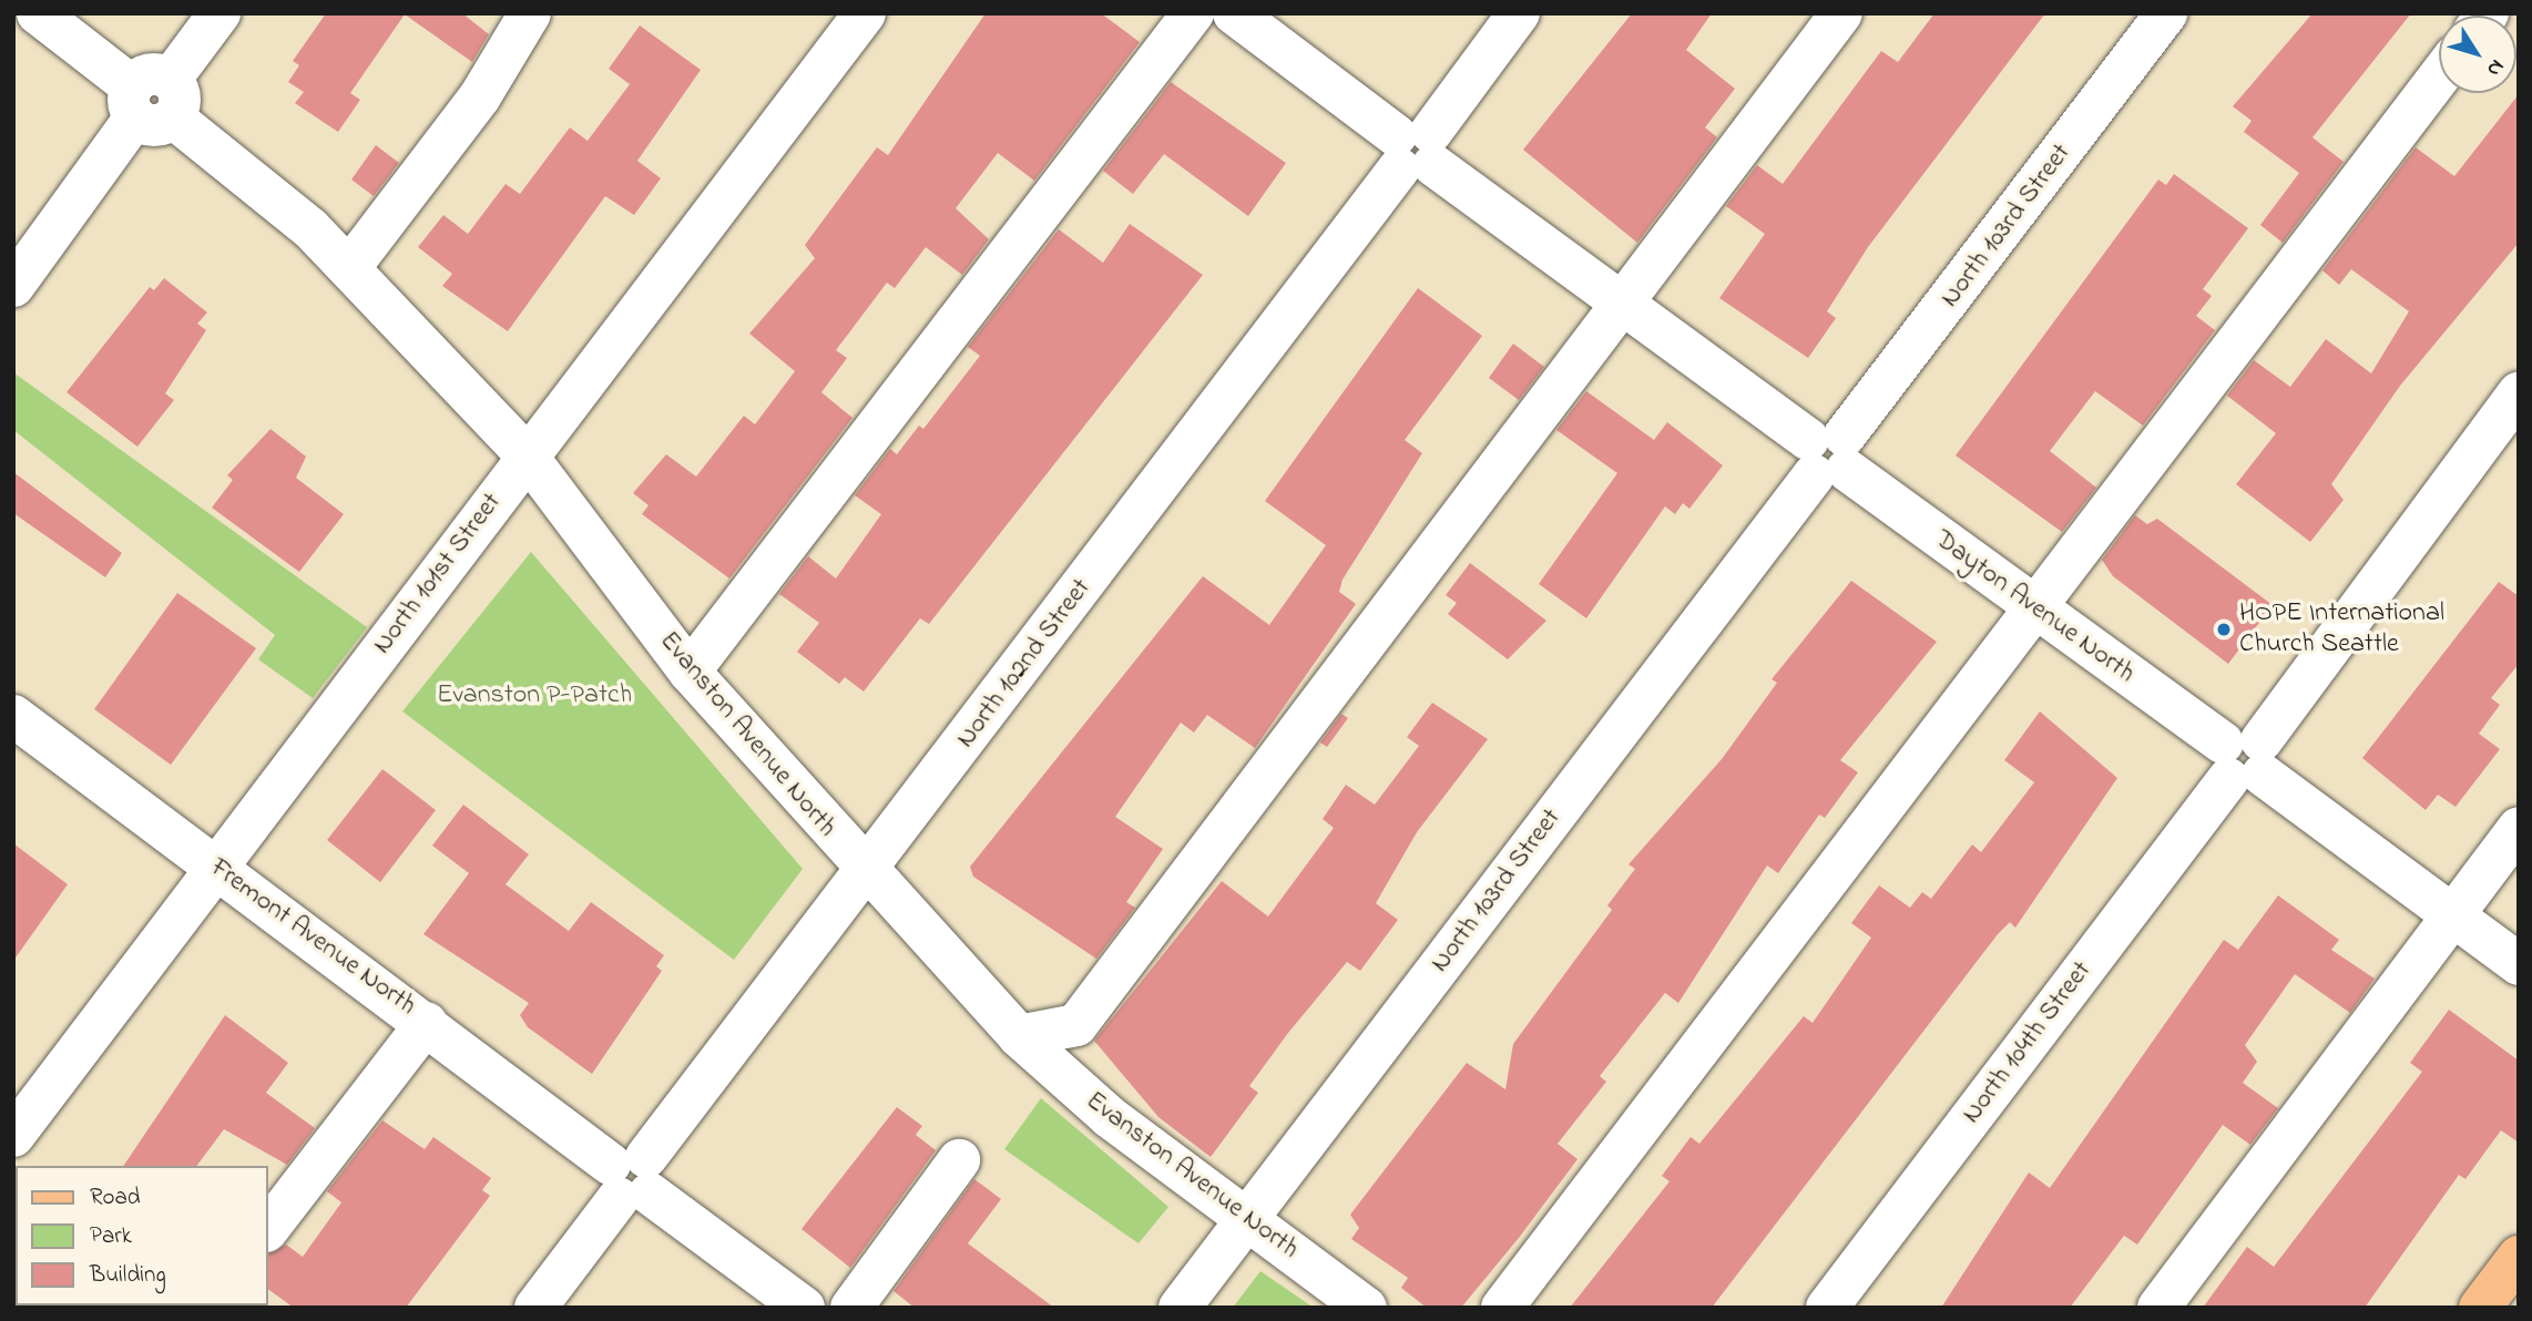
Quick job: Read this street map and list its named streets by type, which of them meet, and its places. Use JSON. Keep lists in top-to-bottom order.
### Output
{
  "streets": {
    "street": [
      "North 103rd Street",
      "North 101st Street",
      "Dayton Avenue North",
      "North 102nd Street",
      "Evanston Avenue North",
      "Fremont Avenue North",
      "North 104th Street"
    ]
  },
  "crossings": [
    ["North 103rd Street", "Dayton Avenue North"],
    ["North 103rd Street", "Evanston Avenue North"],
    ["North 101st Street", "Evanston Avenue North"],
    ["North 101st Street", "Fremont Avenue North"],
    ["Dayton Avenue North", "North 102nd Street"],
    ["Dayton Avenue North", "North 104th Street"],
    ["North 102nd Street", "Evanston Avenue North"],
    ["North 102nd Street", "Fremont Avenue North"]
  ],
  "parks": ["Evanston P-Patch"],
  "places": ["HOPE International Church Seattle"],
  "legend": ["Road", "Park", "Building"],
  "north": "bottom right"
}
